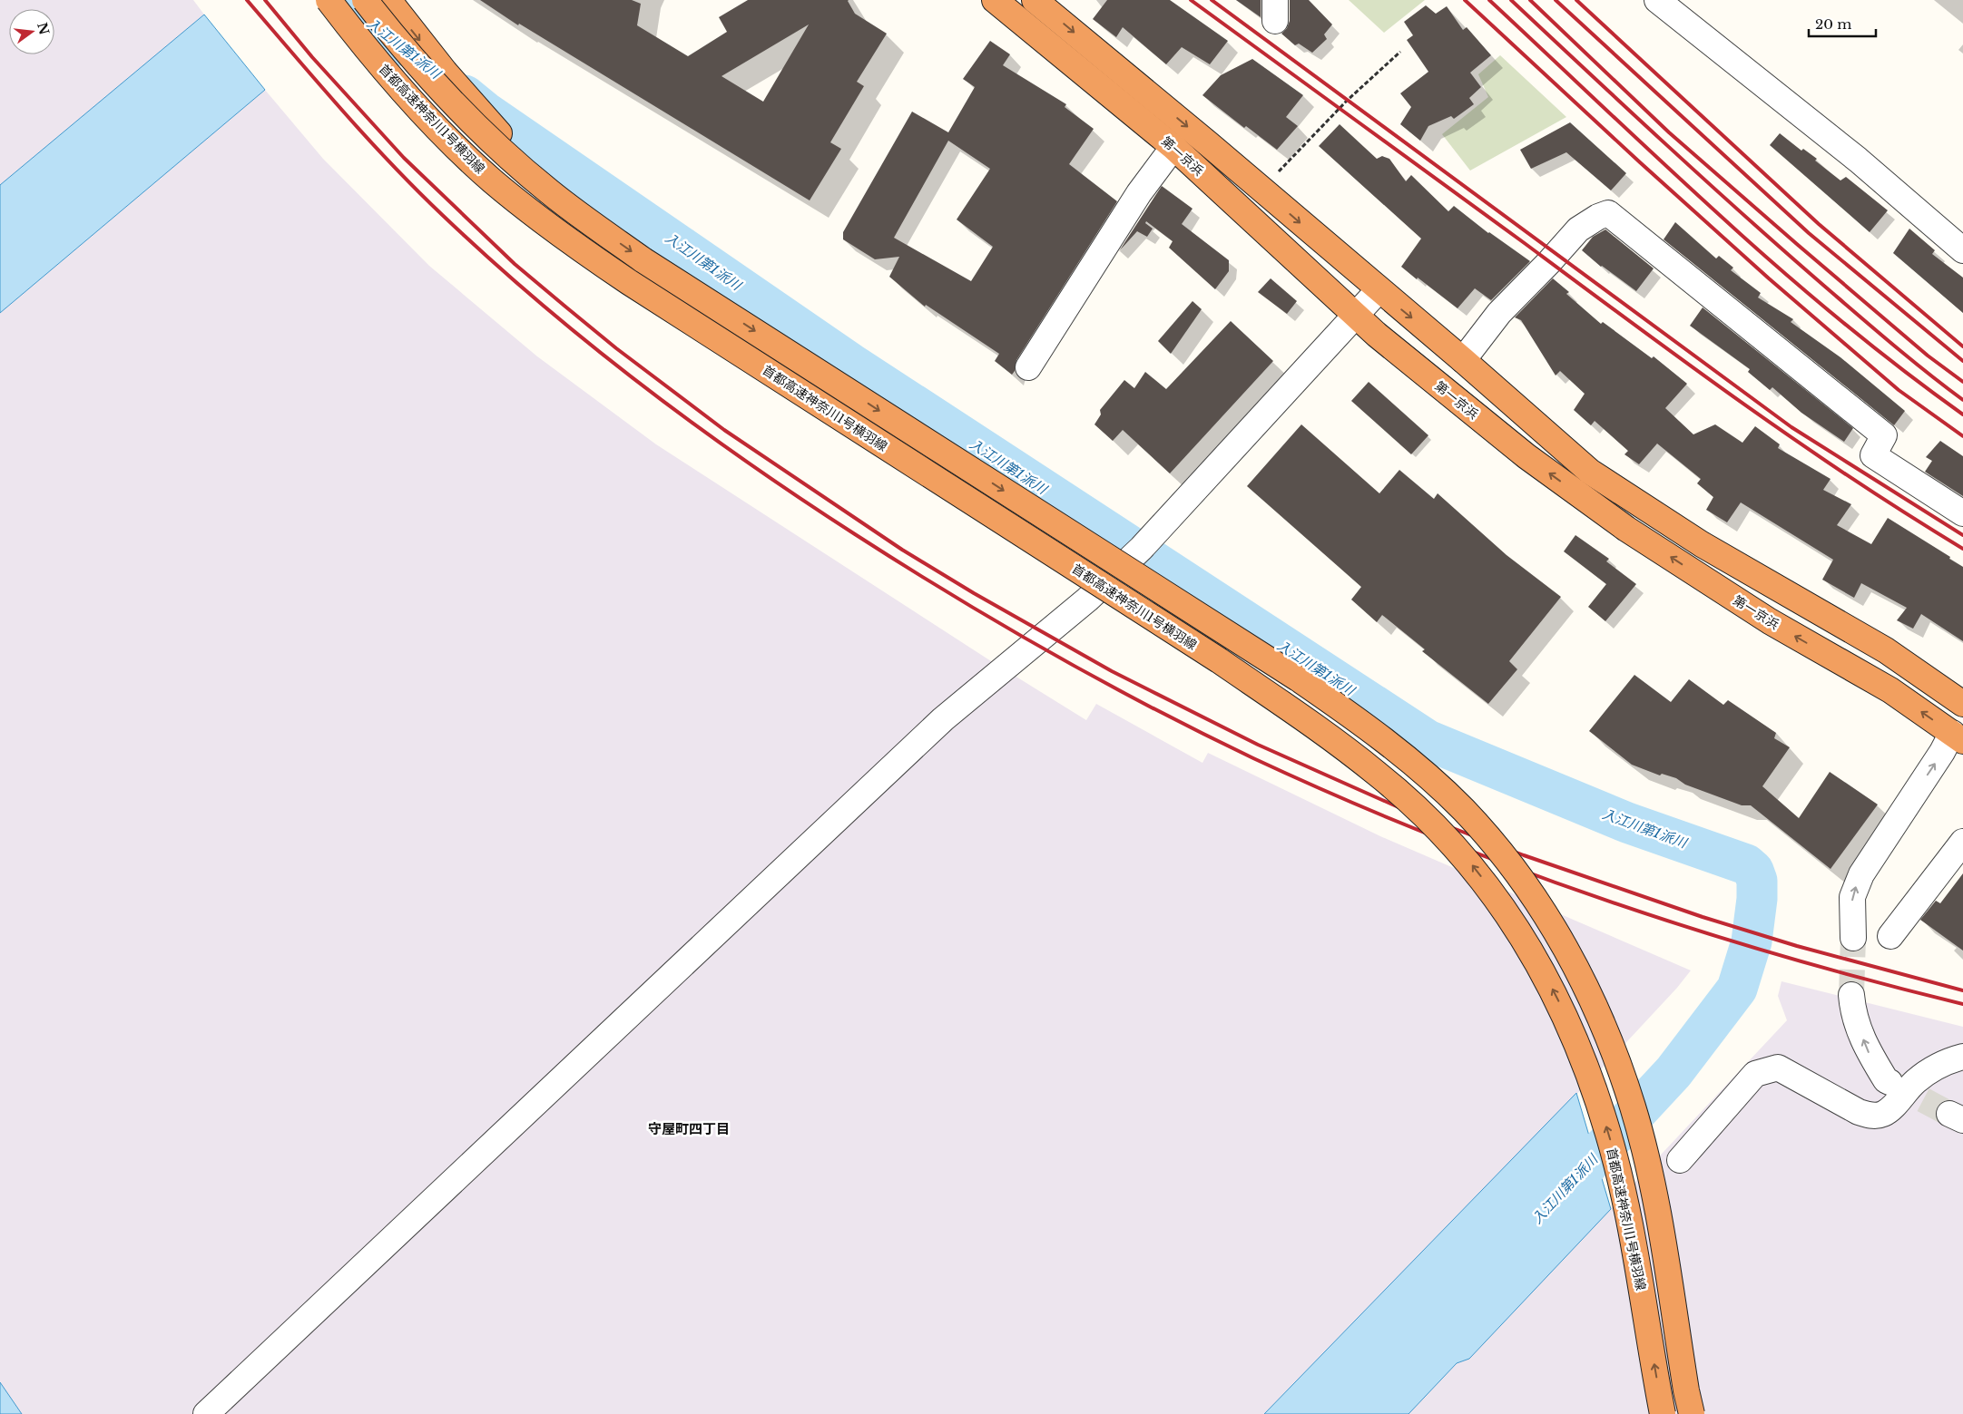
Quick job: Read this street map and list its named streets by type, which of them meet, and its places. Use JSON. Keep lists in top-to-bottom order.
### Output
{
  "streets": {
    "highway": ["首都高速神奈川1号横羽線", "第一京浜"]
  },
  "districts": ["守屋町四丁目"],
  "water": ["入江川第1派川"],
  "scale_bar": "20 m",
  "north": "right"
}
